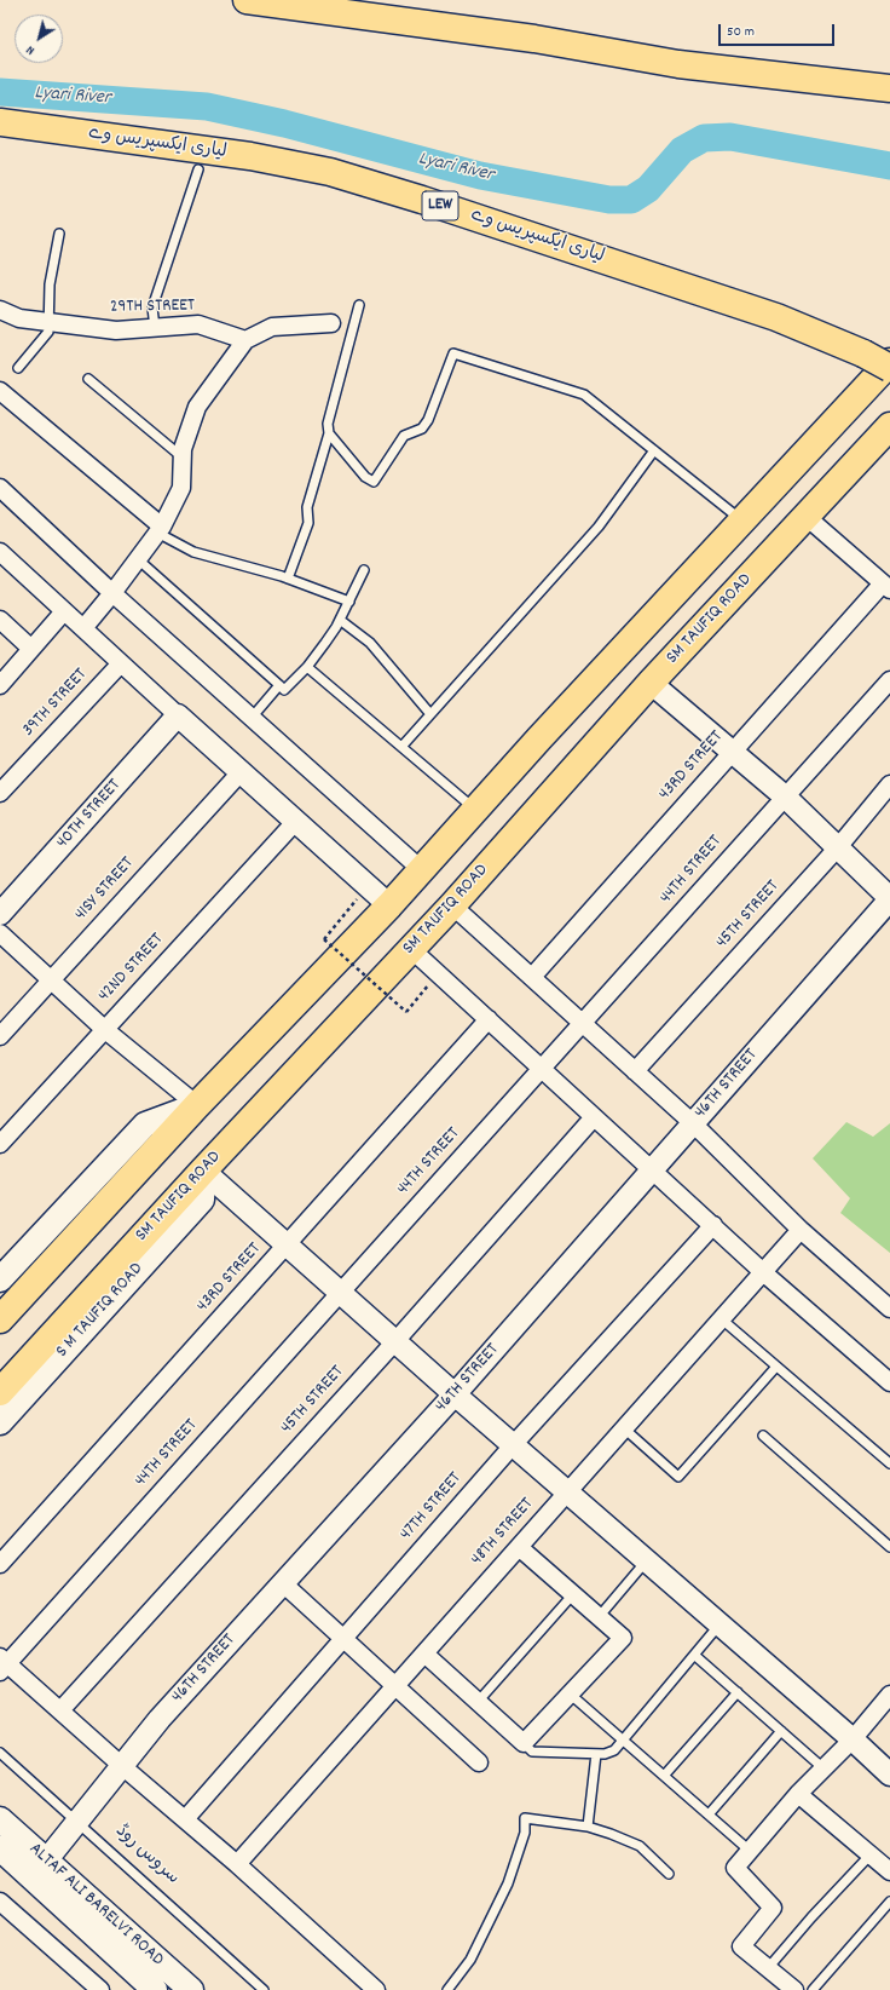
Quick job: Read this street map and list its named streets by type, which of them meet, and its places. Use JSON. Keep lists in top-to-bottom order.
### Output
{
  "streets": {
    "highway": ["لیاری ایکسپریس وے", "LEW", "SM TAUFIQ ROAD"],
    "main road": ["S M TAUFIQ ROAD", "ALTAF ALI BARELVI ROAD"],
    "street": [
      "29TH STREET",
      "39TH STREET",
      "43RD STREET",
      "40TH STREET",
      "44TH STREET",
      "41SY STREET",
      "45TH STREET",
      "42ND STREET",
      "46TH STREET",
      "47TH STREET",
      "48TH STREET"
    ],
    "lane": ["سروس روڈ"]
  },
  "crossings": [
    ["SM TAUFIQ ROAD", "S M TAUFIQ ROAD"],
    ["46TH STREET", "سروس روڈ"],
    ["46TH STREET", "ALTAF ALI BARELVI ROAD"]
  ],
  "water": ["Lyari River"],
  "scale_bar": "50 m",
  "north": "bottom left"
}
